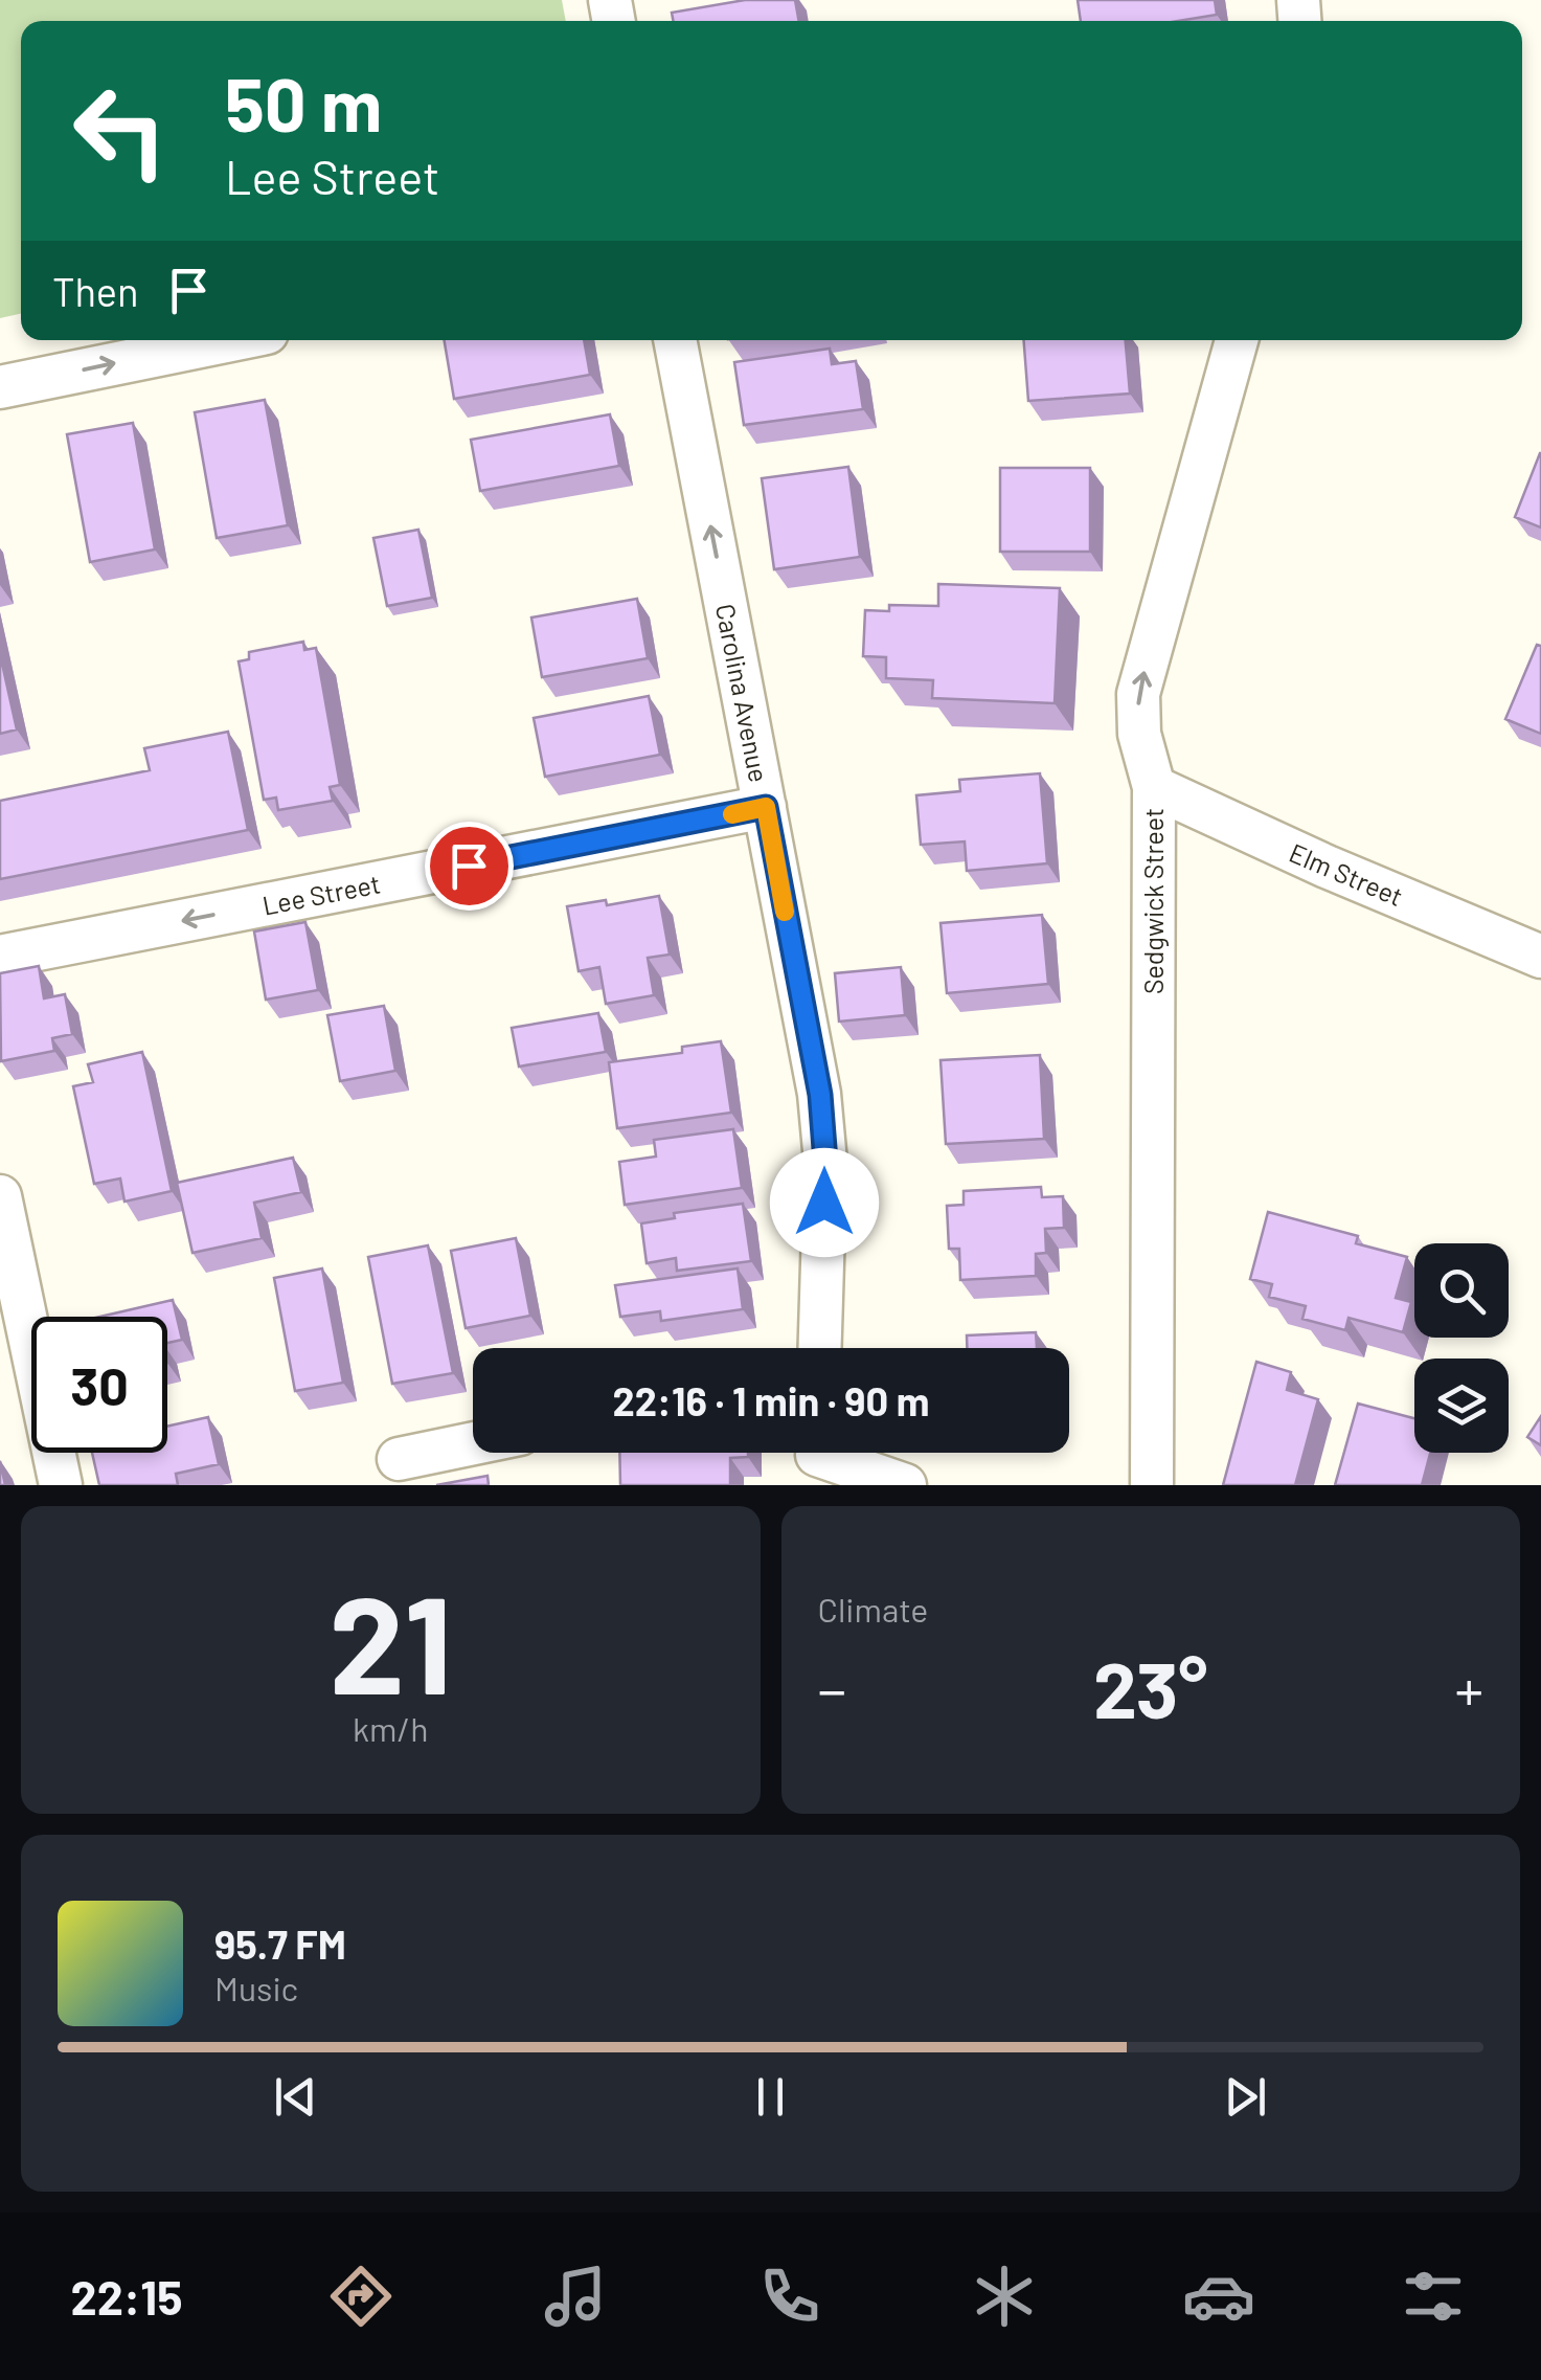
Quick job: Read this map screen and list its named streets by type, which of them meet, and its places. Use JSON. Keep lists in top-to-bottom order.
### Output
{
  "streets": {
    "street": [
      "Carolina Avenue",
      "Elm Street",
      "Lee Street",
      "Sedgwick Street"
    ]
  },
  "crossings": [
    ["Carolina Avenue", "Lee Street"],
    ["Elm Street", "Sedgwick Street"]
  ],
  "one_way": ["Carolina Avenue", "Lee Street", "Sedgwick Street"],
  "page": {
    "turn": ["50 m", "Lee Street"],
    "then": "Then",
    "limit": "30",
    "trip": "22:16 · 1 min · 90 m",
    "tile": [
      ["21", "km/h"],
      "Climate"
    ],
    "heat": ["−", "23°", "+"],
    "song": ["95.7 FM", "Music"],
    "tabs": "22:15"
  }
}
